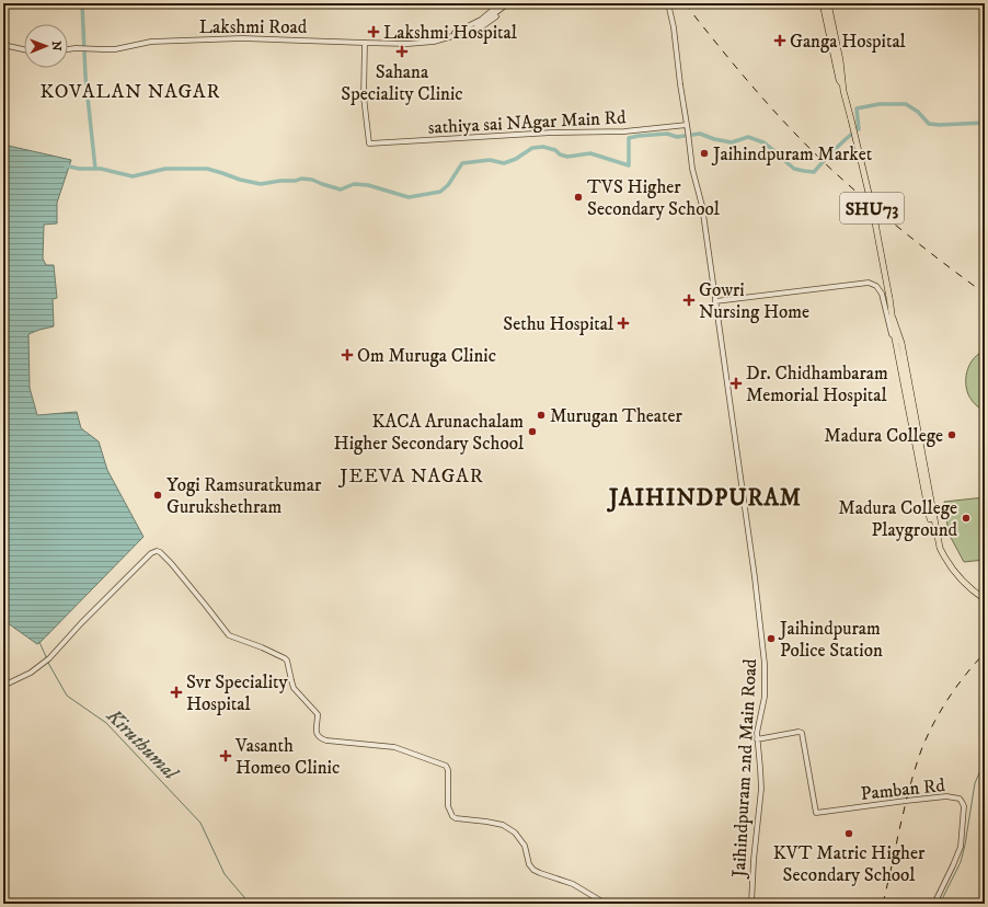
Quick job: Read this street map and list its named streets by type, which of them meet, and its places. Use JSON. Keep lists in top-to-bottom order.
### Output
{
  "streets": {
    "main road": ["SHU73"],
    "street": [
      "Lakshmi Road",
      "sathiya sai NAgar Main Rd",
      "Jaihindpuram 2nd Main Road",
      "Pamban Rd"
    ]
  },
  "crossings": [
    ["Lakshmi Road", "sathiya sai NAgar Main Rd"],
    ["sathiya sai NAgar Main Rd", "Jaihindpuram 2nd Main Road"],
    ["Jaihindpuram 2nd Main Road", "Pamban Rd"]
  ],
  "districts": ["KOVALAN NAGAR", "JEEVA NAGAR", "JAIHINDPURAM"],
  "water": ["Kiruthumal"],
  "places": {
    "health": [
      "Lakshmi Hospital",
      "Ganga Hospital",
      "Sahana Speciality Clinic",
      "Gowri Nursing Home",
      "Sethu Hospital",
      "Om Muruga Clinic",
      "Dr. Chidhambaram Memorial Hospital",
      "Svr Speciality Hospital",
      "Vasanth Homeo Clinic"
    ],
    "other": [
      "Jaihindpuram Market",
      "TVS Higher Secondary School",
      "Murugan Theater",
      "KACA Arunachalam Higher Secondary School",
      "Madura College",
      "Yogi Ramsuratkumar Gurukshethram",
      "Madura College Playground",
      "Jaihindpuram Police Station",
      "KVT Matric Higher Secondary School"
    ]
  },
  "north": "right"
}
